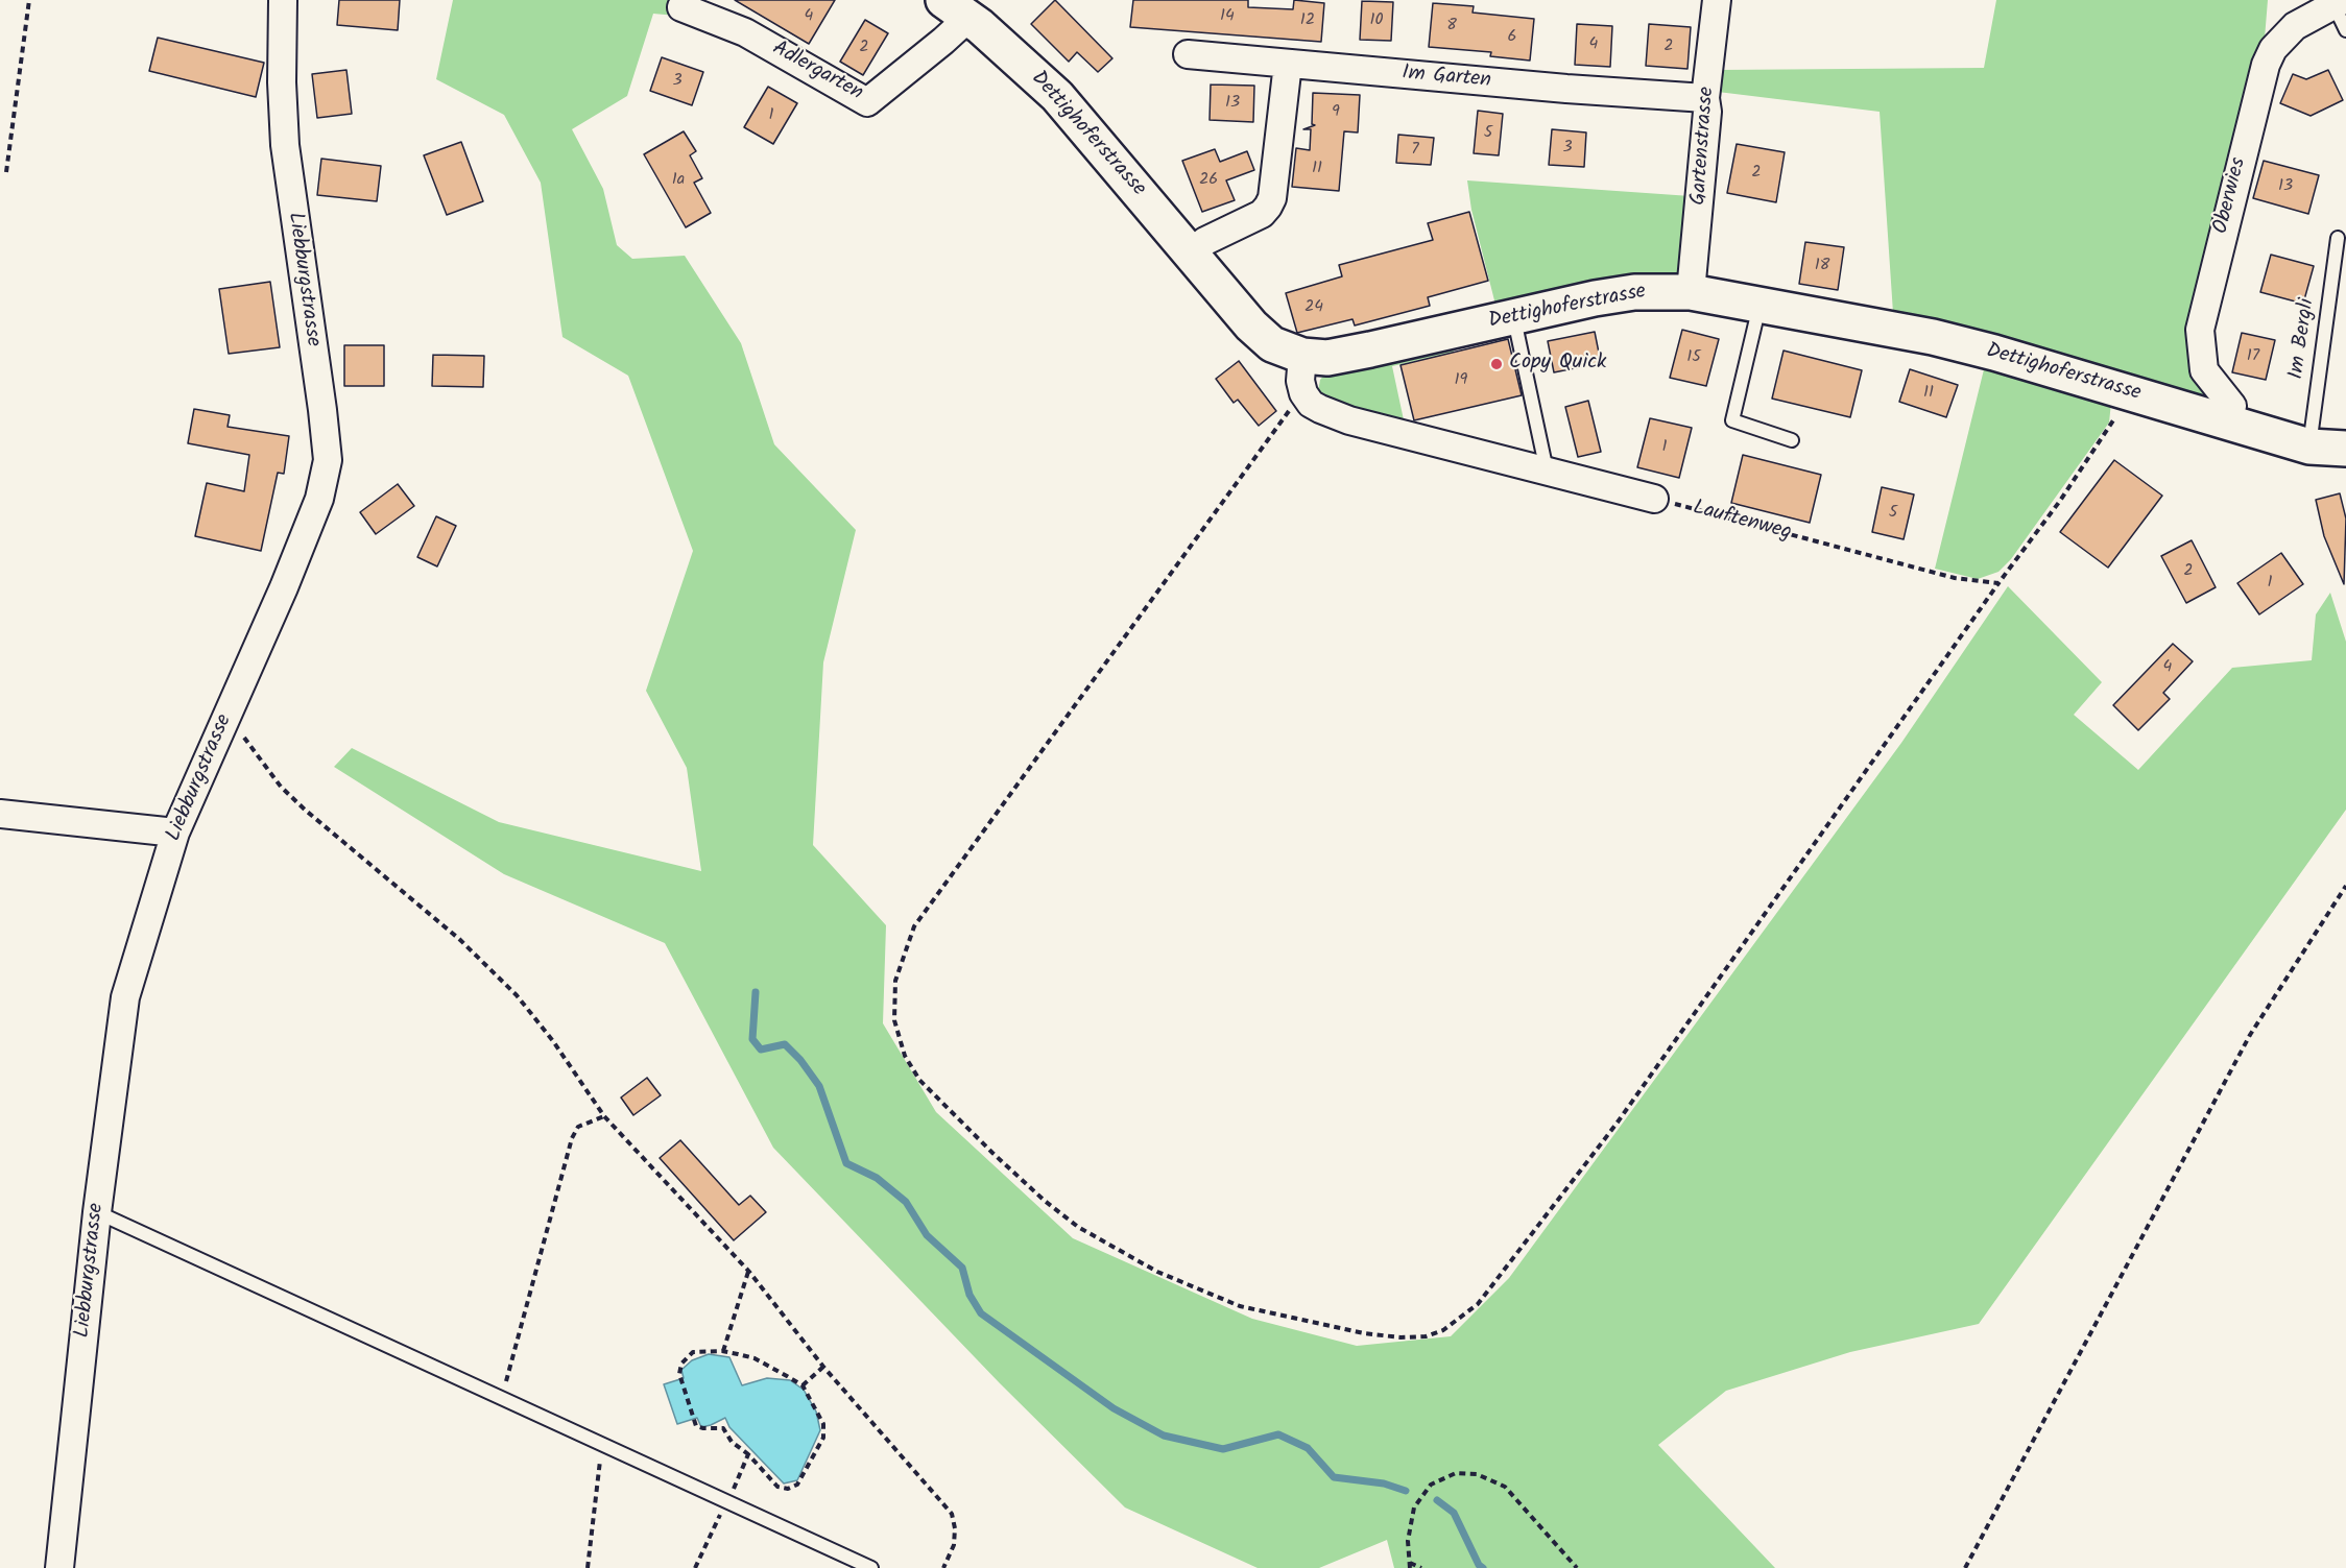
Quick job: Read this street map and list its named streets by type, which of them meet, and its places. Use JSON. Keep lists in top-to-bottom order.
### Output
{
  "streets": {
    "street": [
      "Adlergarten",
      "Im Garten",
      "Dettighoferstrasse",
      "Gartenstrasse",
      "Oberwies",
      "Liebburgstrasse"
    ],
    "lane": ["Im Bergli"],
    "path": ["Lauftenweg"]
  },
  "crossings": [
    ["Adlergarten", "Dettighoferstrasse"],
    ["Im Garten", "Gartenstrasse"],
    ["Dettighoferstrasse", "Gartenstrasse"],
    ["Dettighoferstrasse", "Oberwies"],
    ["Dettighoferstrasse", "Im Bergli"]
  ],
  "places": ["Copy Quick"],
  "house_numbers": [
    "4",
    "14",
    "12",
    "10",
    "8",
    "6",
    "4",
    "2",
    "2",
    "3",
    "13",
    "9",
    "1",
    "5",
    "3",
    "7",
    "11",
    "2",
    "1a",
    "26",
    "13",
    "18",
    "24",
    "17",
    "15",
    "19",
    "11",
    "1",
    "5",
    "2",
    "1",
    "4"
  ]
}
